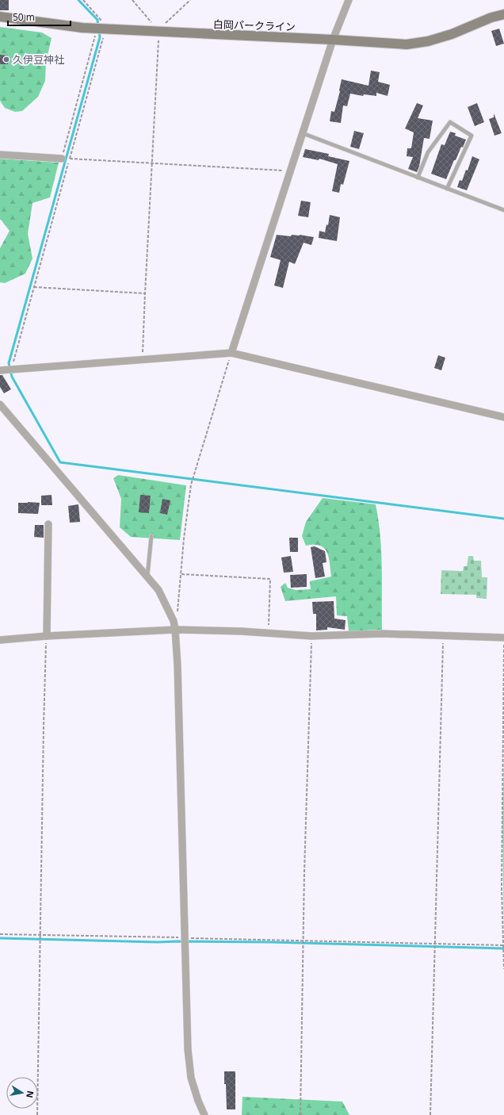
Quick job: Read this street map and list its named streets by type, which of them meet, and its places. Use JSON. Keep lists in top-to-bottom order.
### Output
{
  "streets": {
    "street": ["白岡パークライン"]
  },
  "places": ["久伊豆神社"],
  "scale_bar": "50 m",
  "north": "right"
}
